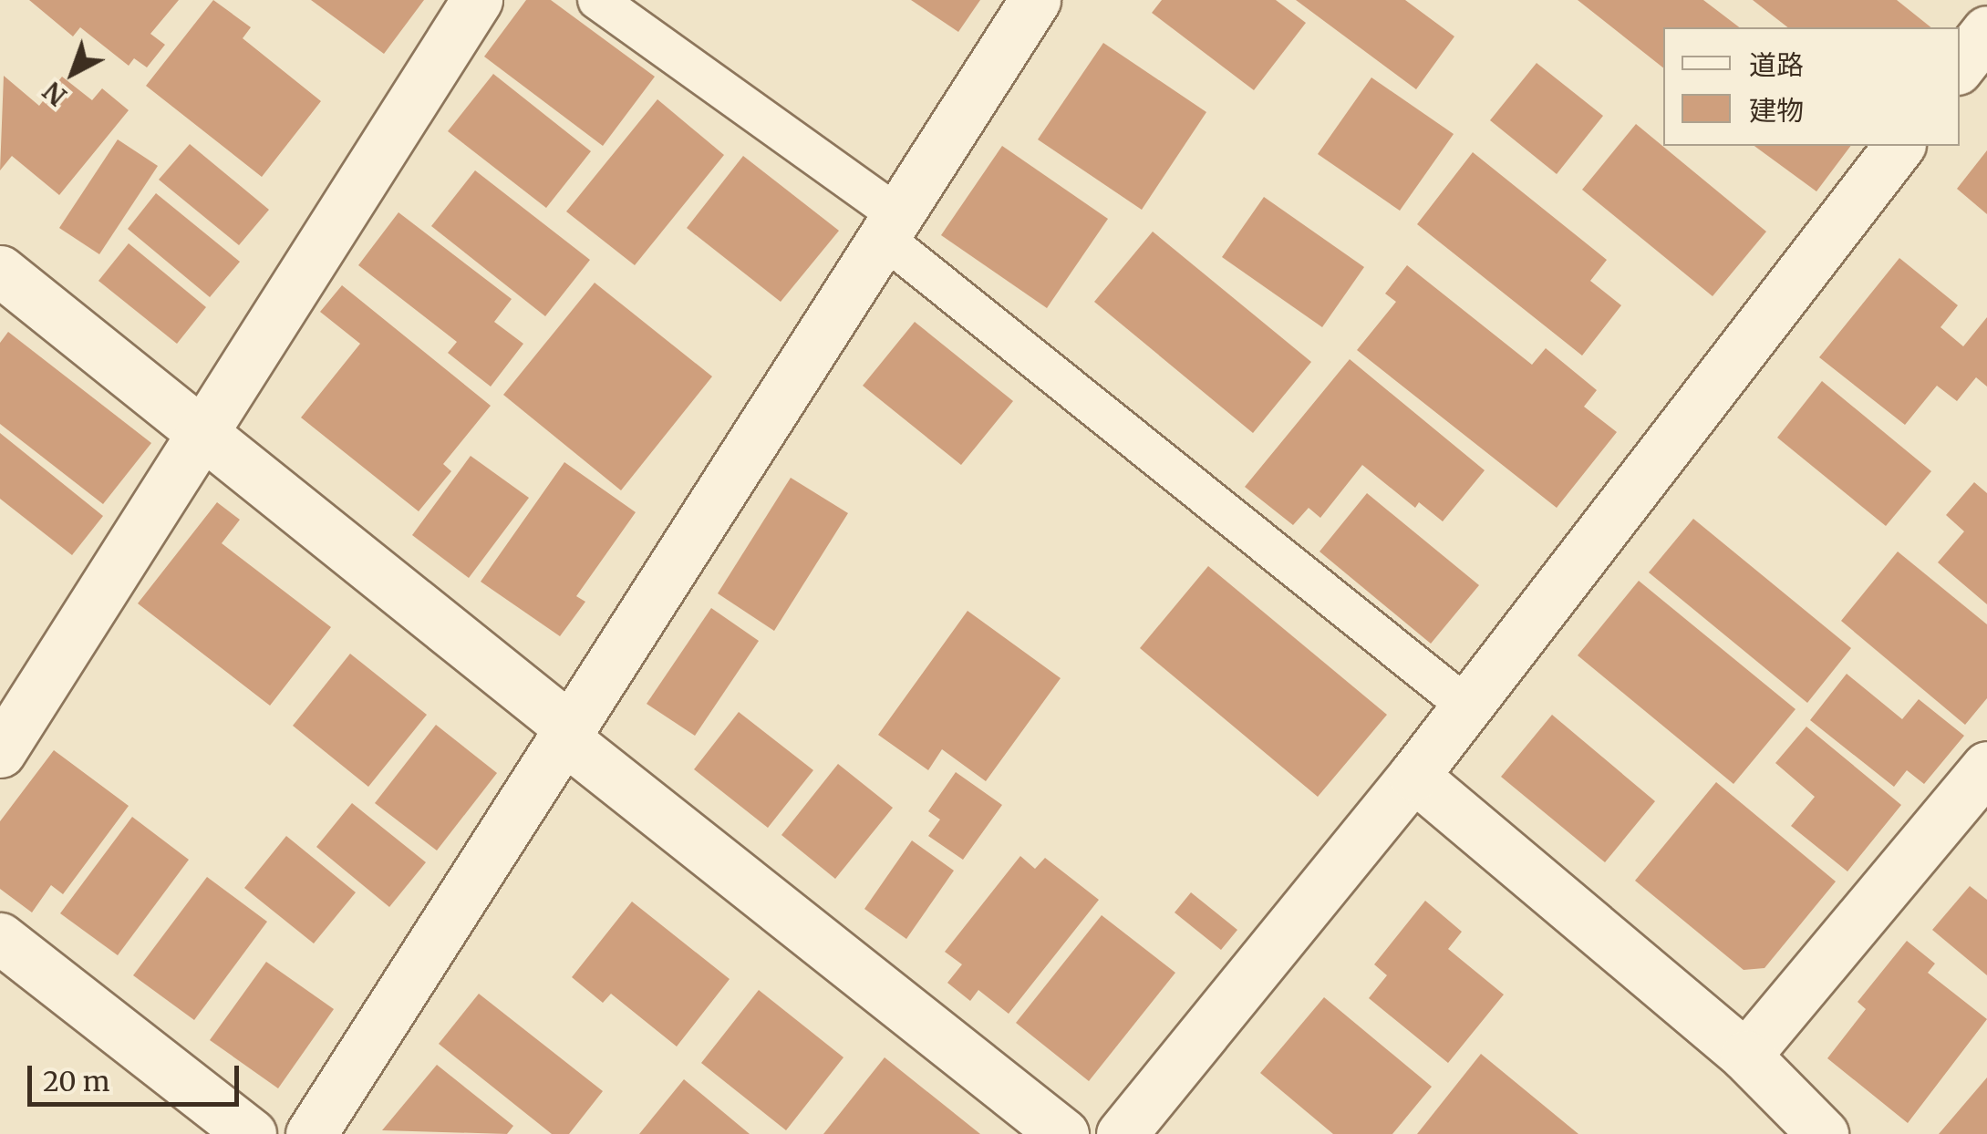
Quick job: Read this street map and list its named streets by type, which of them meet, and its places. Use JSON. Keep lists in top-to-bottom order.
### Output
{
  "legend": ["道路", "建物"],
  "scale_bar": "20 m",
  "north": "bottom left"
}
